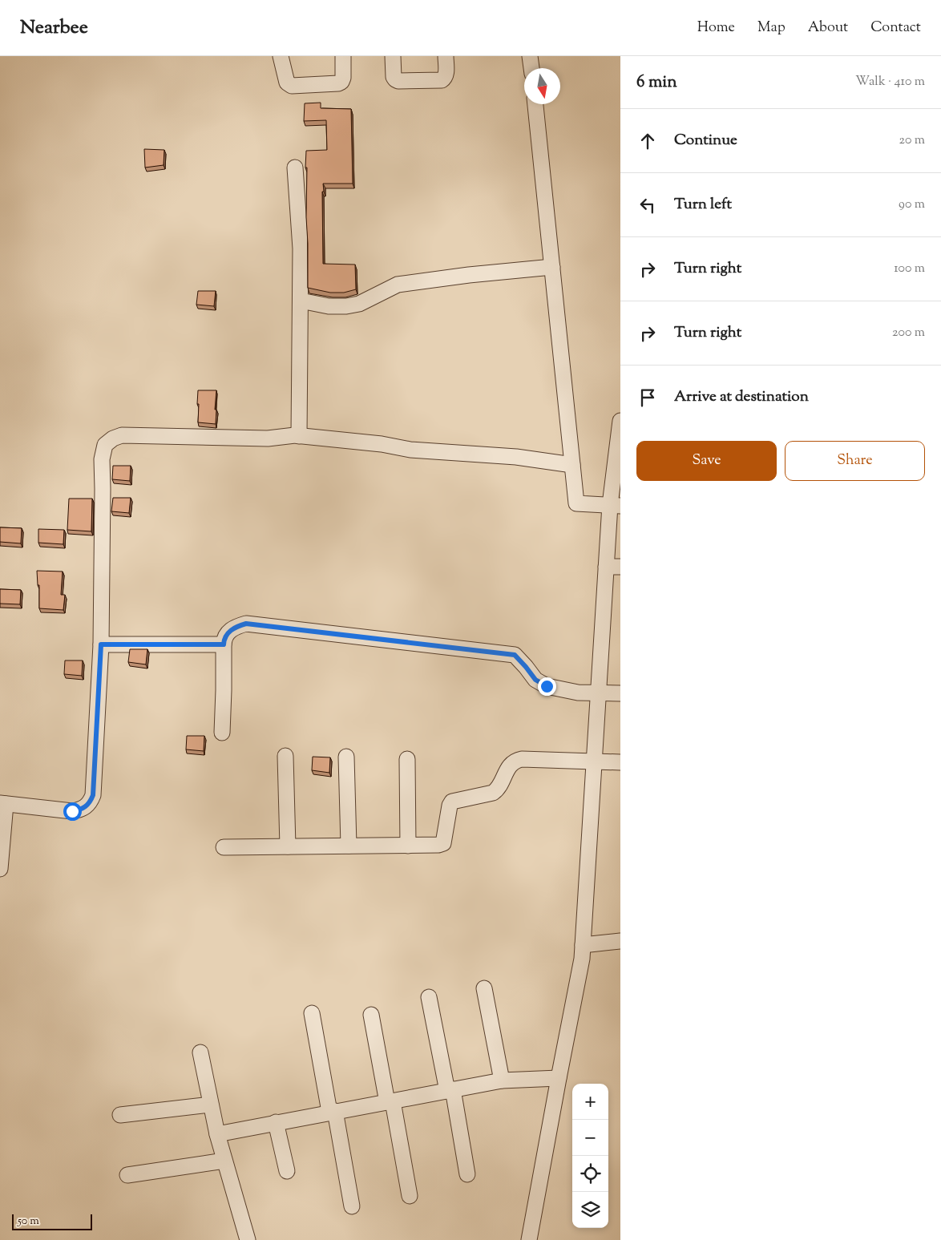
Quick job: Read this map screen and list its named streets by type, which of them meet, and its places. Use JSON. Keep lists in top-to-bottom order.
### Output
{
  "scale_bar": "50 m",
  "north": "bottom",
  "page": {
    "header": "Nearbee",
    "nav": [
      "Home",
      "Map",
      "About",
      "Contact"
    ],
    "heading": ["6 min", "Walk · 410 m"],
    "list": [
      ["Continue", "20 m"],
      ["Turn left", "90 m"],
      ["Turn right", "100 m"],
      ["Turn right", "200 m"],
      "Arrive at destination"
    ],
    "buttons": ["Save", "Share"],
    "map_buttons": ["+", "−"],
    "scale": "50 m"
  }
}
